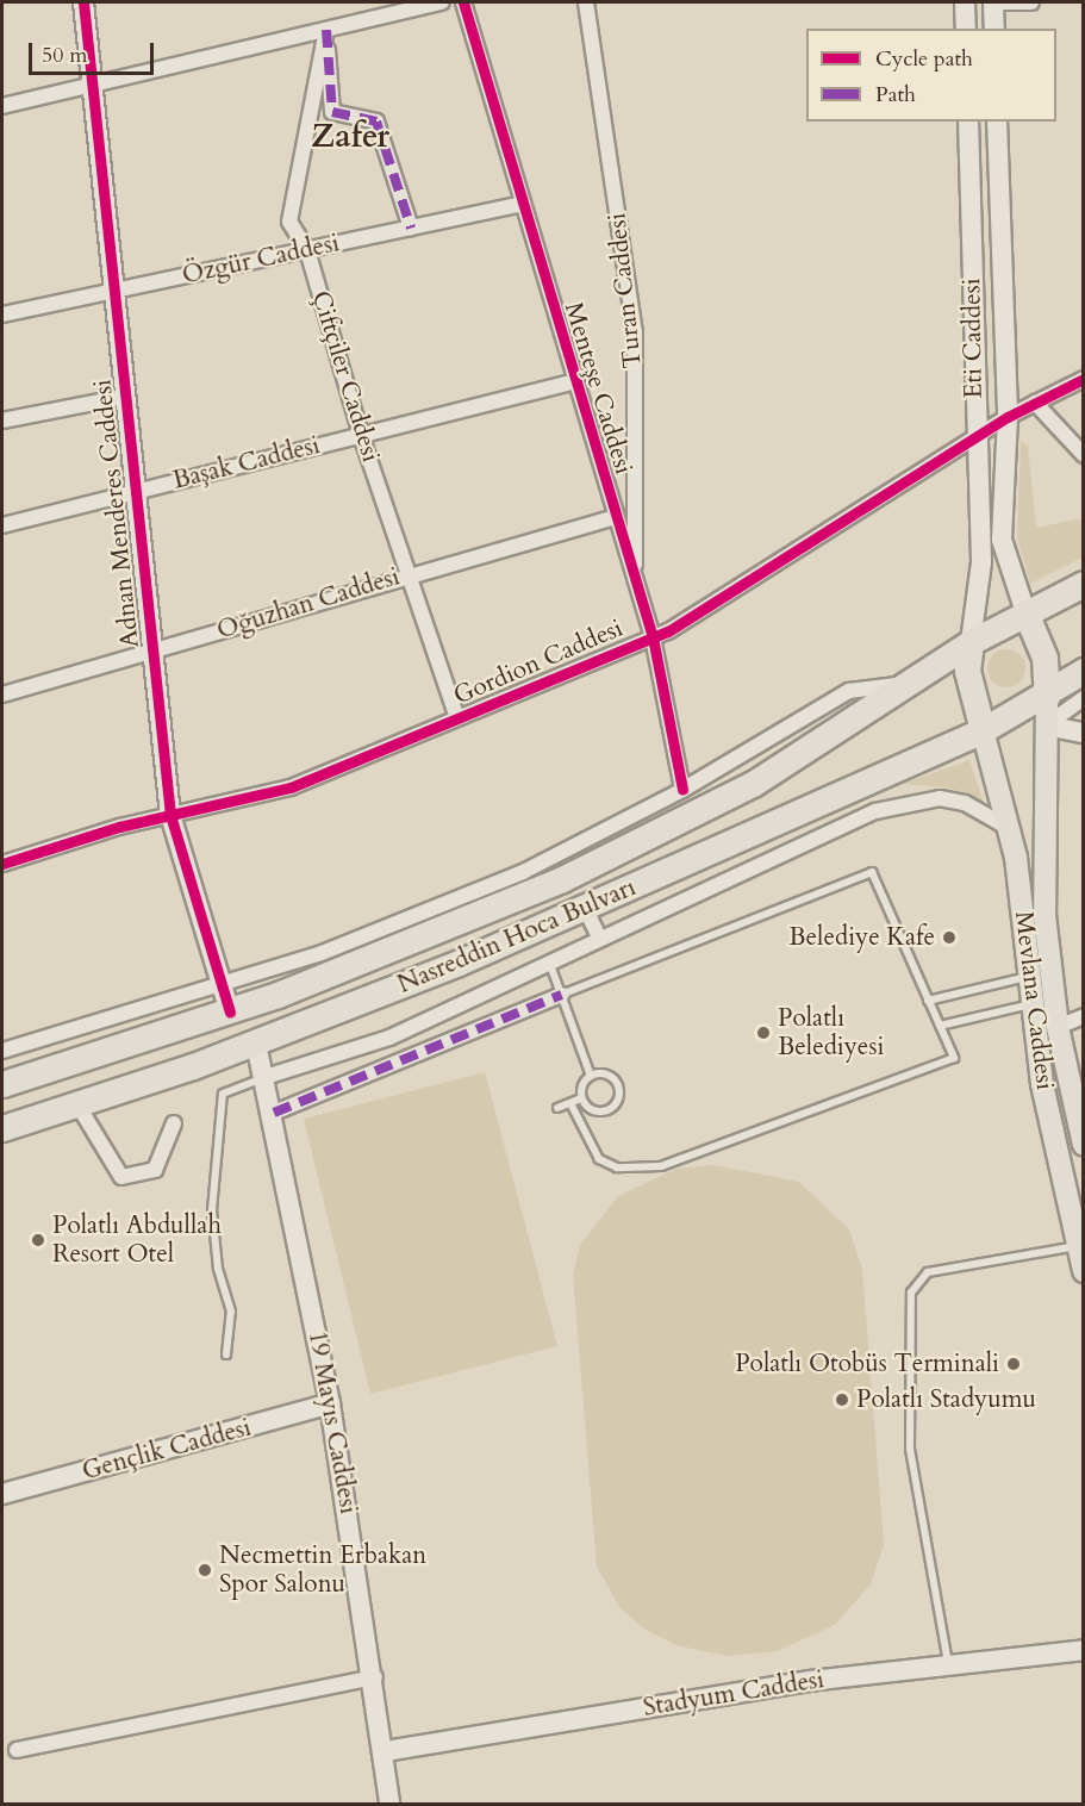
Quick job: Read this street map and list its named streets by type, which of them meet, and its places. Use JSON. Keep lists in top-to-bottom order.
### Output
{
  "streets": {
    "highway": ["Nasreddin Hoca Bulvarı"],
    "main road": ["Mevlana Caddesi"],
    "street": [
      "Özgür Caddesi",
      "Turan Caddesi",
      "Eti Caddesi",
      "Çiftçiler Caddesi",
      "Menteşe Caddesi",
      "Başak Caddesi",
      "Adnan Menderes Caddesi",
      "Oğuzhan Caddesi",
      "Gordion Caddesi",
      "19 Mayıs Caddesi",
      "Gençlik Caddesi",
      "Stadyum Caddesi"
    ]
  },
  "crossings": [
    ["Özgür Caddesi", "Çiftçiler Caddesi"],
    ["Özgür Caddesi", "Menteşe Caddesi"],
    ["Özgür Caddesi", "Adnan Menderes Caddesi"],
    ["Turan Caddesi", "Menteşe Caddesi"],
    ["Eti Caddesi", "Gordion Caddesi"],
    ["Eti Caddesi", "Nasreddin Hoca Bulvarı"],
    ["Çiftçiler Caddesi", "Başak Caddesi"],
    ["Çiftçiler Caddesi", "Oğuzhan Caddesi"],
    ["Çiftçiler Caddesi", "Gordion Caddesi"],
    ["Menteşe Caddesi", "Başak Caddesi"],
    ["Menteşe Caddesi", "Oğuzhan Caddesi"],
    ["Menteşe Caddesi", "Gordion Caddesi"],
    ["Başak Caddesi", "Adnan Menderes Caddesi"],
    ["Adnan Menderes Caddesi", "Oğuzhan Caddesi"],
    ["Adnan Menderes Caddesi", "Gordion Caddesi"],
    ["Adnan Menderes Caddesi", "Nasreddin Hoca Bulvarı"],
    ["Nasreddin Hoca Bulvarı", "Mevlana Caddesi"],
    ["Nasreddin Hoca Bulvarı", "19 Mayıs Caddesi"],
    ["19 Mayıs Caddesi", "Gençlik Caddesi"],
    ["19 Mayıs Caddesi", "Stadyum Caddesi"]
  ],
  "districts": ["Zafer"],
  "places": [
    "Belediye Kafe",
    "Polatlı Belediyesi",
    "Polatlı Abdullah Resort Otel",
    "Polatlı Otobüs Terminali",
    "Polatlı Stadyumu",
    "Necmettin Erbakan Spor Salonu"
  ],
  "legend": ["Cycle path", "Path"],
  "scale_bar": "50 m"
}
